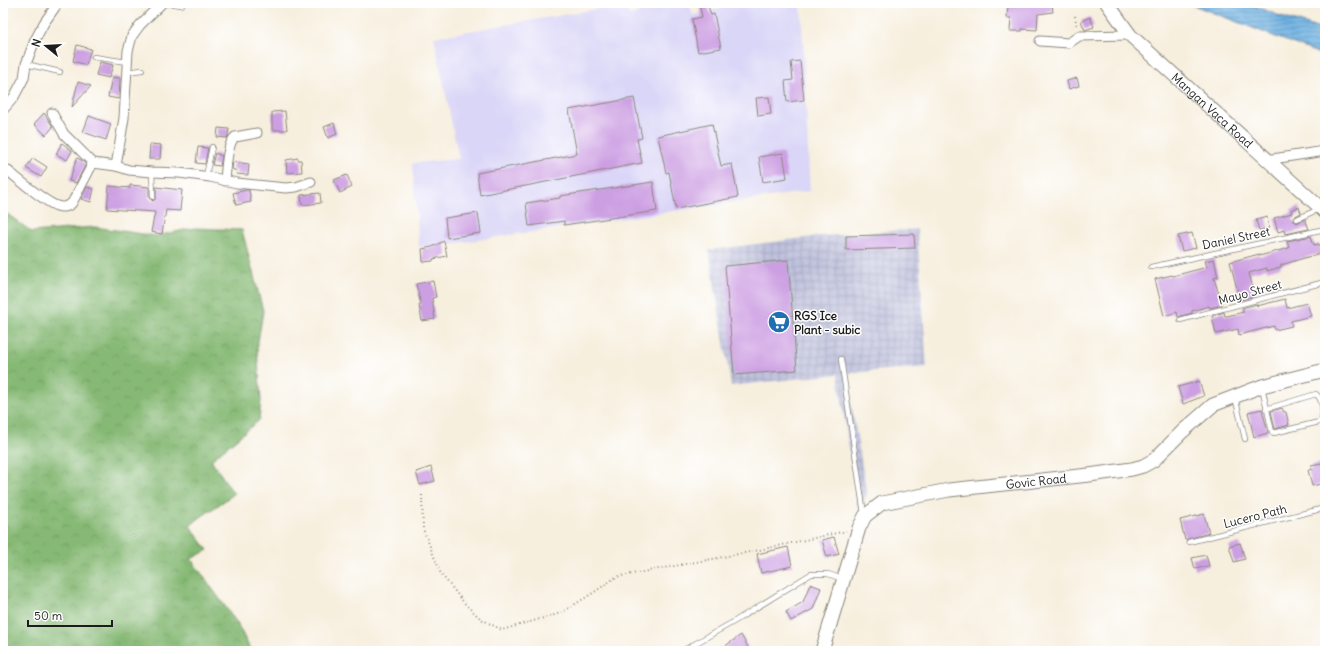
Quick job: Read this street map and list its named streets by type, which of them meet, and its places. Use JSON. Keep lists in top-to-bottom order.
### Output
{
  "streets": {
    "main road": ["Mangan Vaca Road", "Govic Road"],
    "lane": ["Daniel Street", "Mayo Street", "Lucero Path"]
  },
  "places": {
    "supermarket": ["RGS Ice Plant - subic"]
  },
  "scale_bar": "50 m",
  "north": "left"
}
